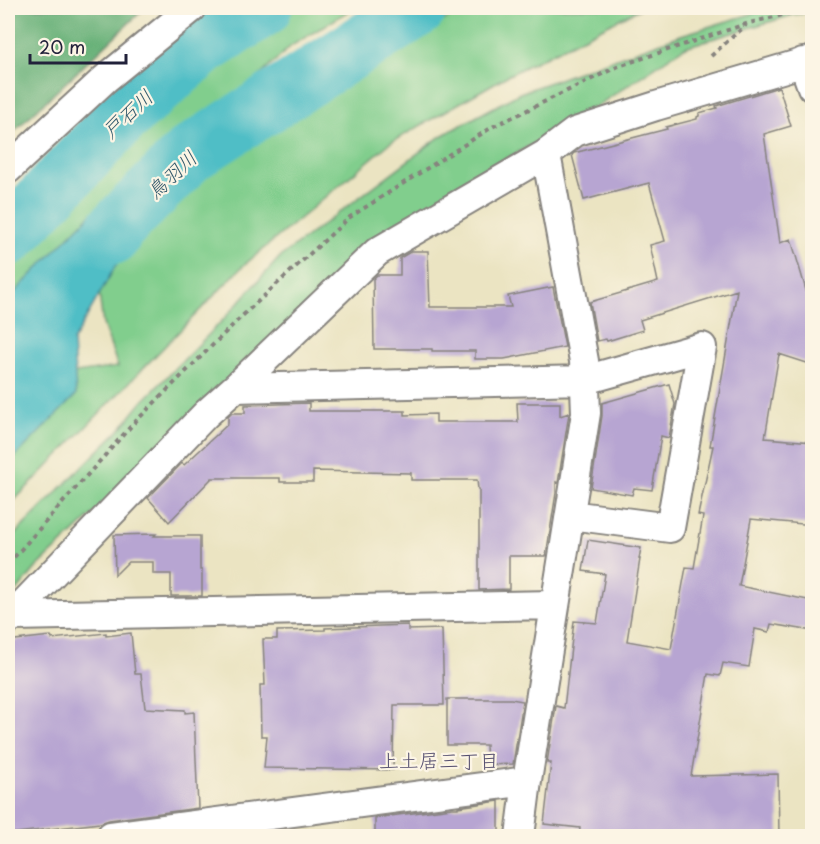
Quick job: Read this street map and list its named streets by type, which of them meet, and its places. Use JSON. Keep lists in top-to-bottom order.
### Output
{
  "districts": ["上土居三丁目"],
  "water": ["戸石川", "鳥羽川"],
  "scale_bar": "20 m"
}
